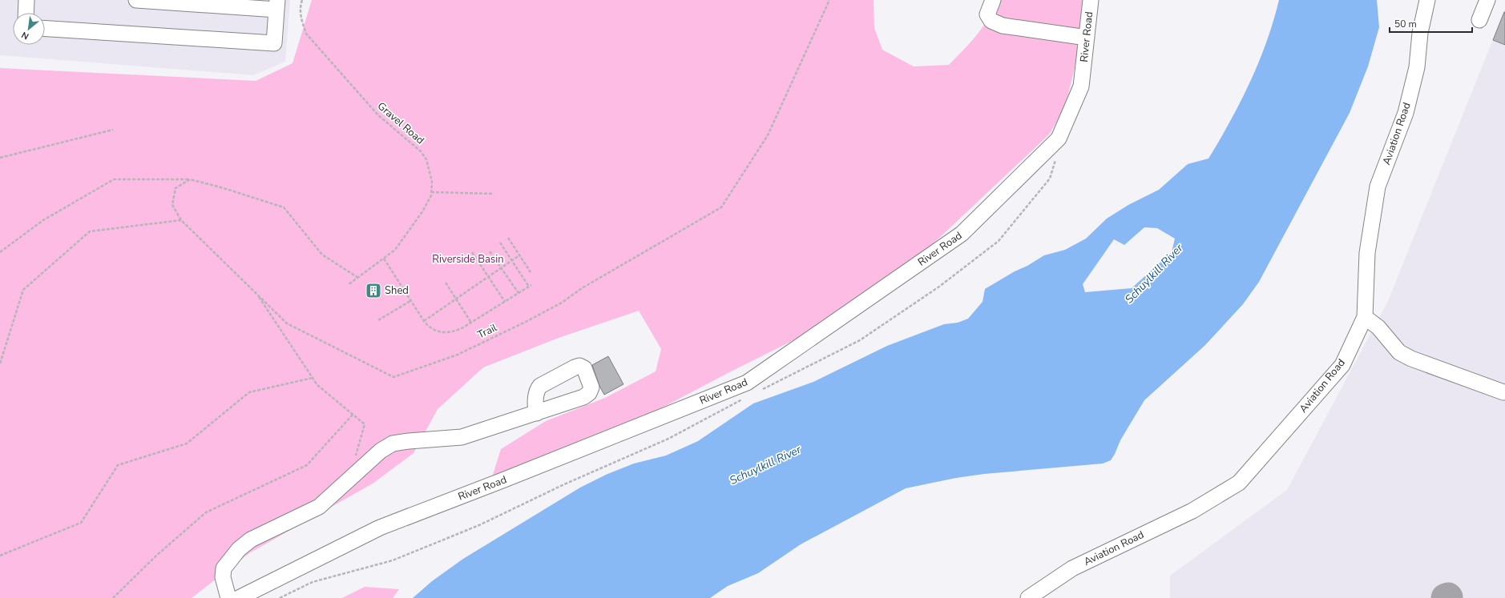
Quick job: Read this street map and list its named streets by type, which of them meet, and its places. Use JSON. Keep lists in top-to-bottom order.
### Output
{
  "streets": {
    "street": ["River Road", "Aviation Road"],
    "path": ["Gravel Road", "Trail"]
  },
  "water": ["Schuylkill River"],
  "parks": ["Riverside Basin"],
  "places": {
    "building": ["Shed"]
  },
  "scale_bar": "50 m",
  "north": "bottom left"
}
